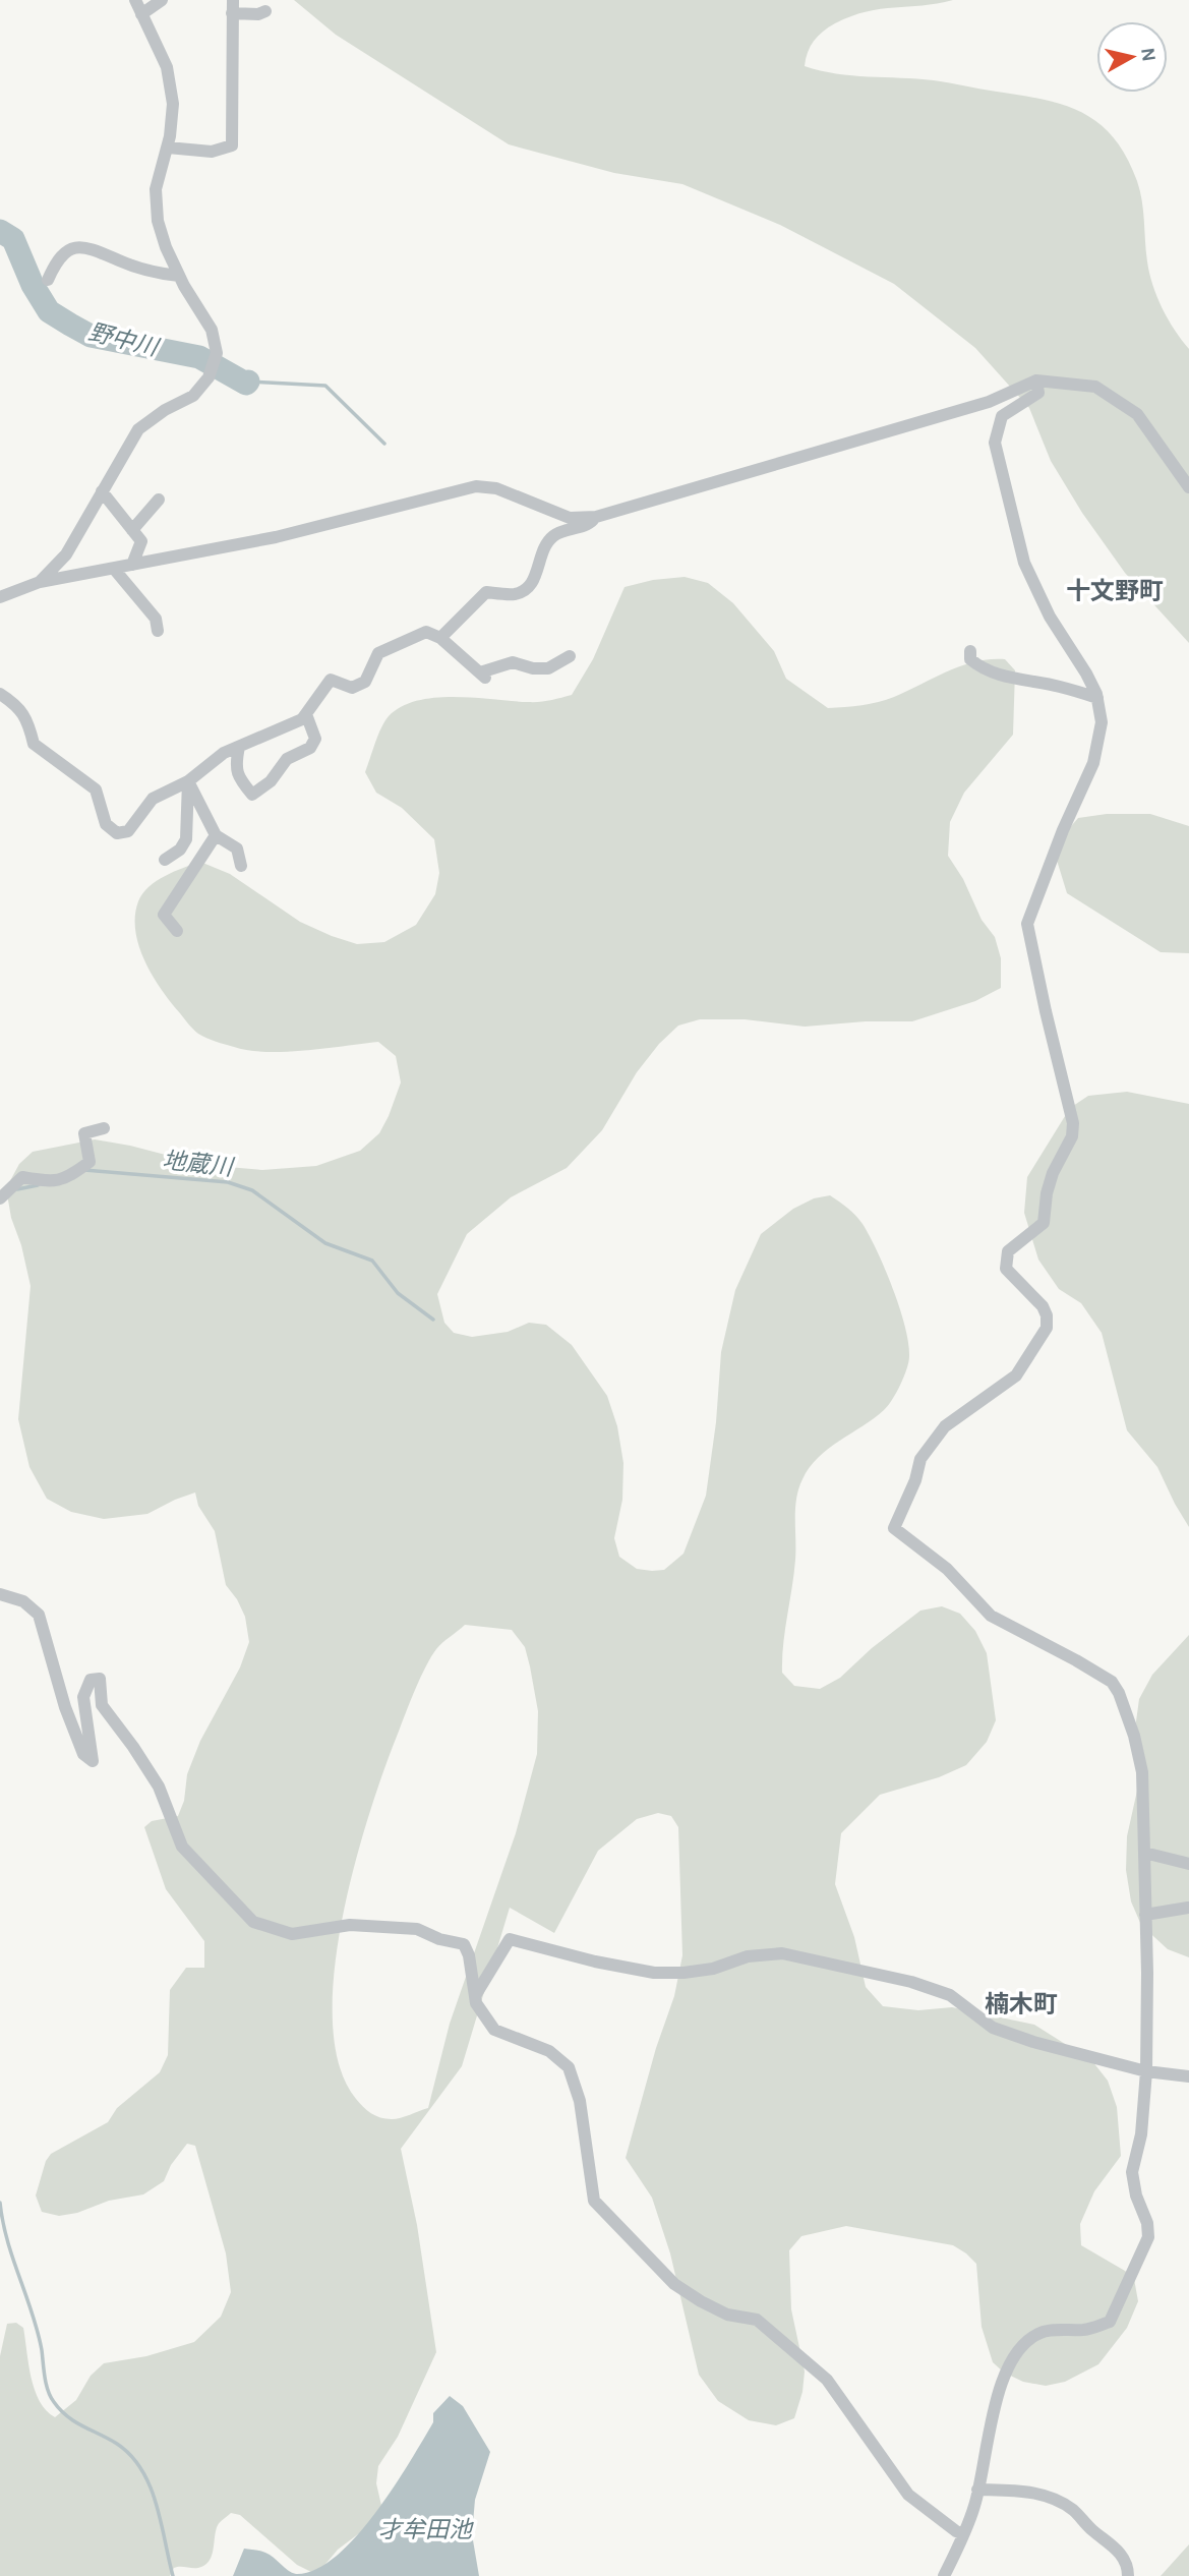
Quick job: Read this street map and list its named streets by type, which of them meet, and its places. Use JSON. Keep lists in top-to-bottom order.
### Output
{
  "districts": ["十文野町", "楠木町"],
  "water": ["野中川", "地蔵川", "才牟田池"],
  "north": "right"
}
